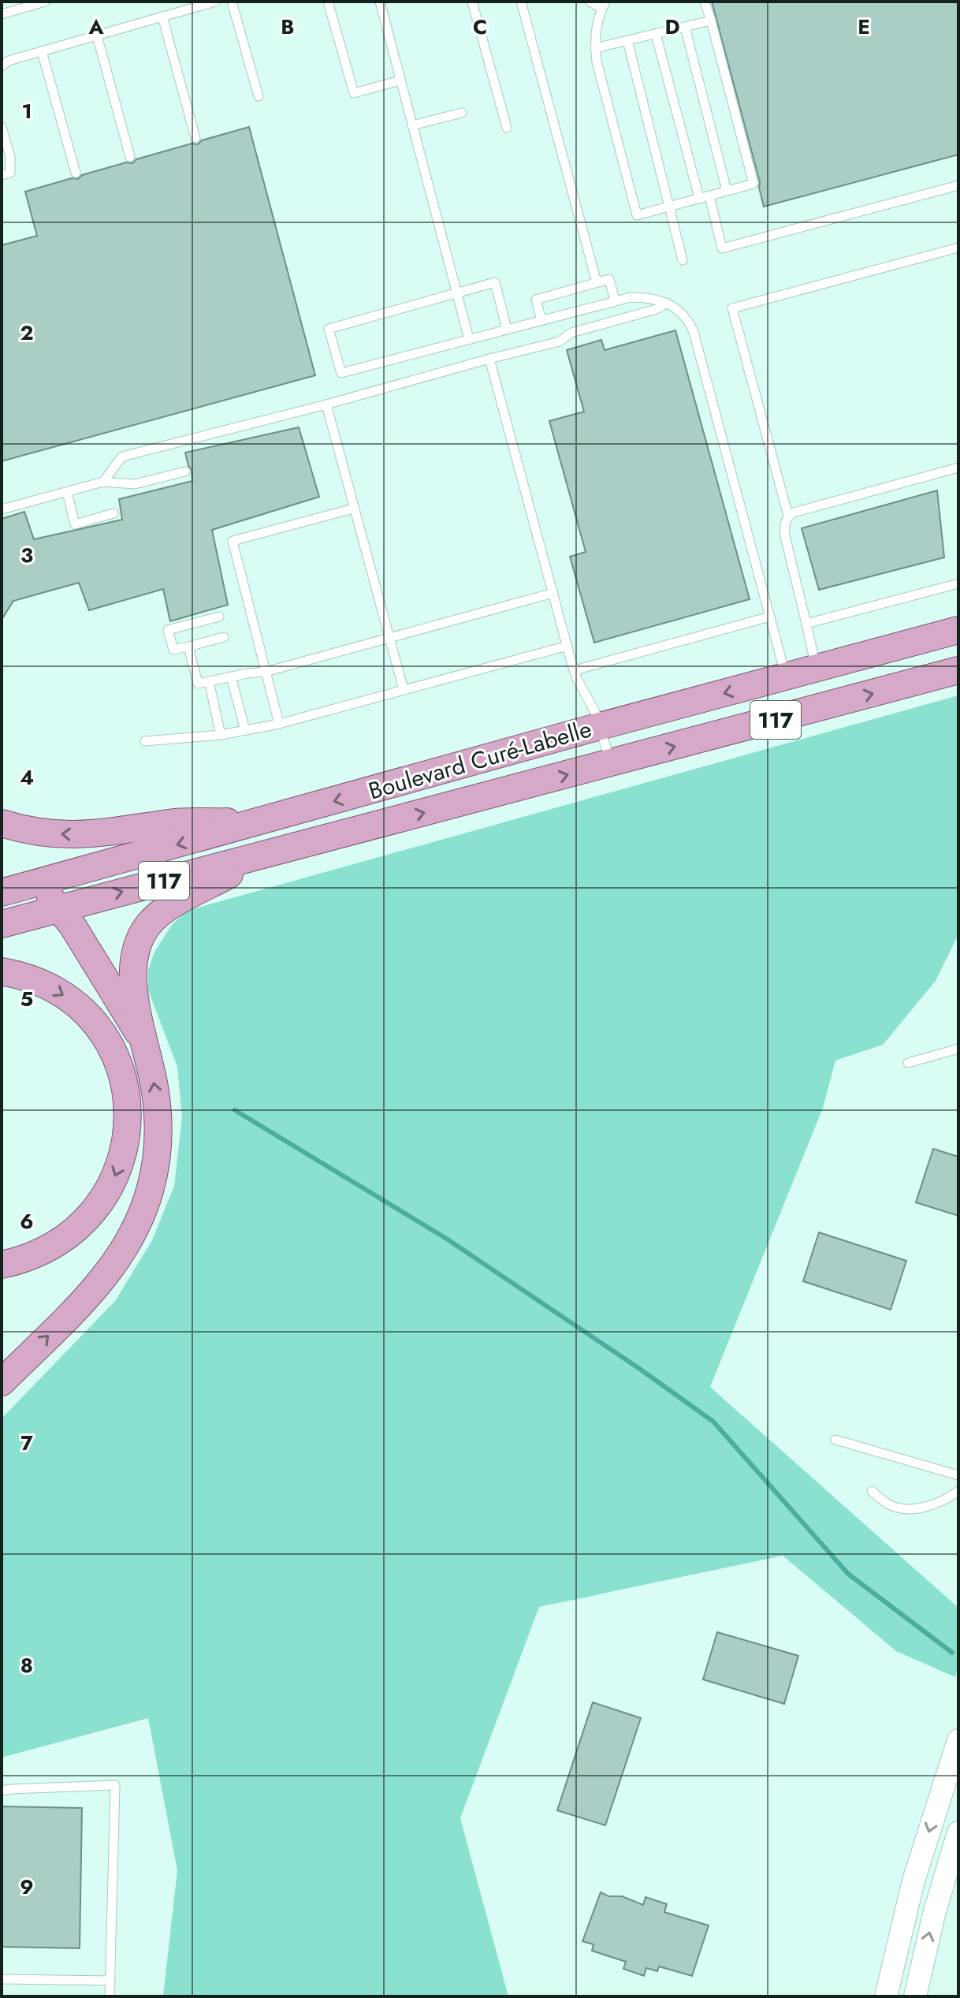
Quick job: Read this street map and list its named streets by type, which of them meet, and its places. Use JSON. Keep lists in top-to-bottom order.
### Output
{
  "streets": {
    "main road": ["117", "Boulevard Curé-Labelle"]
  },
  "grid": {
    "columns": [
      "A",
      "B",
      "C",
      "D",
      "E"
    ],
    "rows": [
      "1",
      "2",
      "3",
      "4",
      "5",
      "6",
      "7",
      "8",
      "9"
    ]
  }
}
